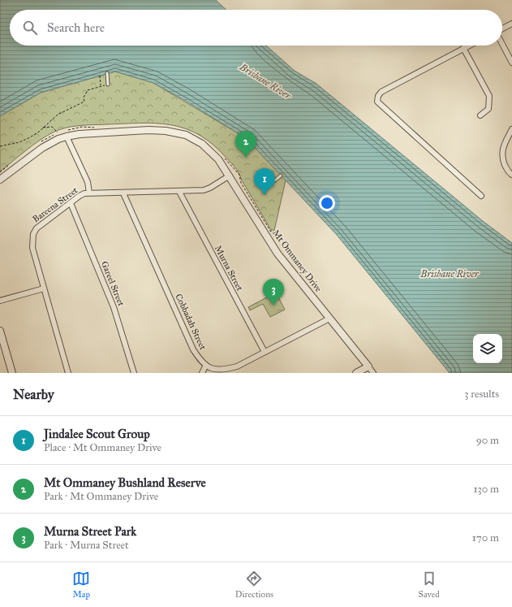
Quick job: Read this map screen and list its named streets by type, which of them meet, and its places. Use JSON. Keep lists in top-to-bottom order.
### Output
{
  "streets": {
    "street": [
      "Bareena Street",
      "Mt Ommaney Drive",
      "Murna Street",
      "Gareel Street",
      "Cobbadah Street"
    ]
  },
  "crossings": [
    ["Bareena Street", "Mt Ommaney Drive"],
    ["Bareena Street", "Murna Street"],
    ["Bareena Street", "Gareel Street"],
    ["Bareena Street", "Cobbadah Street"]
  ],
  "water": ["Brisbane River"],
  "page": {
    "search": "Search here",
    "pins": ["2", "1", "3"],
    "heading": ["Nearby", "3 results"],
    "list": [
      {
        "mark": "1",
        "name": "Jindalee Scout Group",
        "note": "Place · Mt Ommaney Drive",
        "value": "90 m"
      },
      {
        "mark": "2",
        "name": "Mt Ommaney Bushland Reserve",
        "note": "Park · Mt Ommaney Drive",
        "value": "130 m"
      },
      {
        "mark": "3",
        "name": "Murna Street Park",
        "note": "Park · Murna Street",
        "value": "170 m"
      }
    ],
    "nav": ["Map", "Directions", "Saved"]
  }
}
